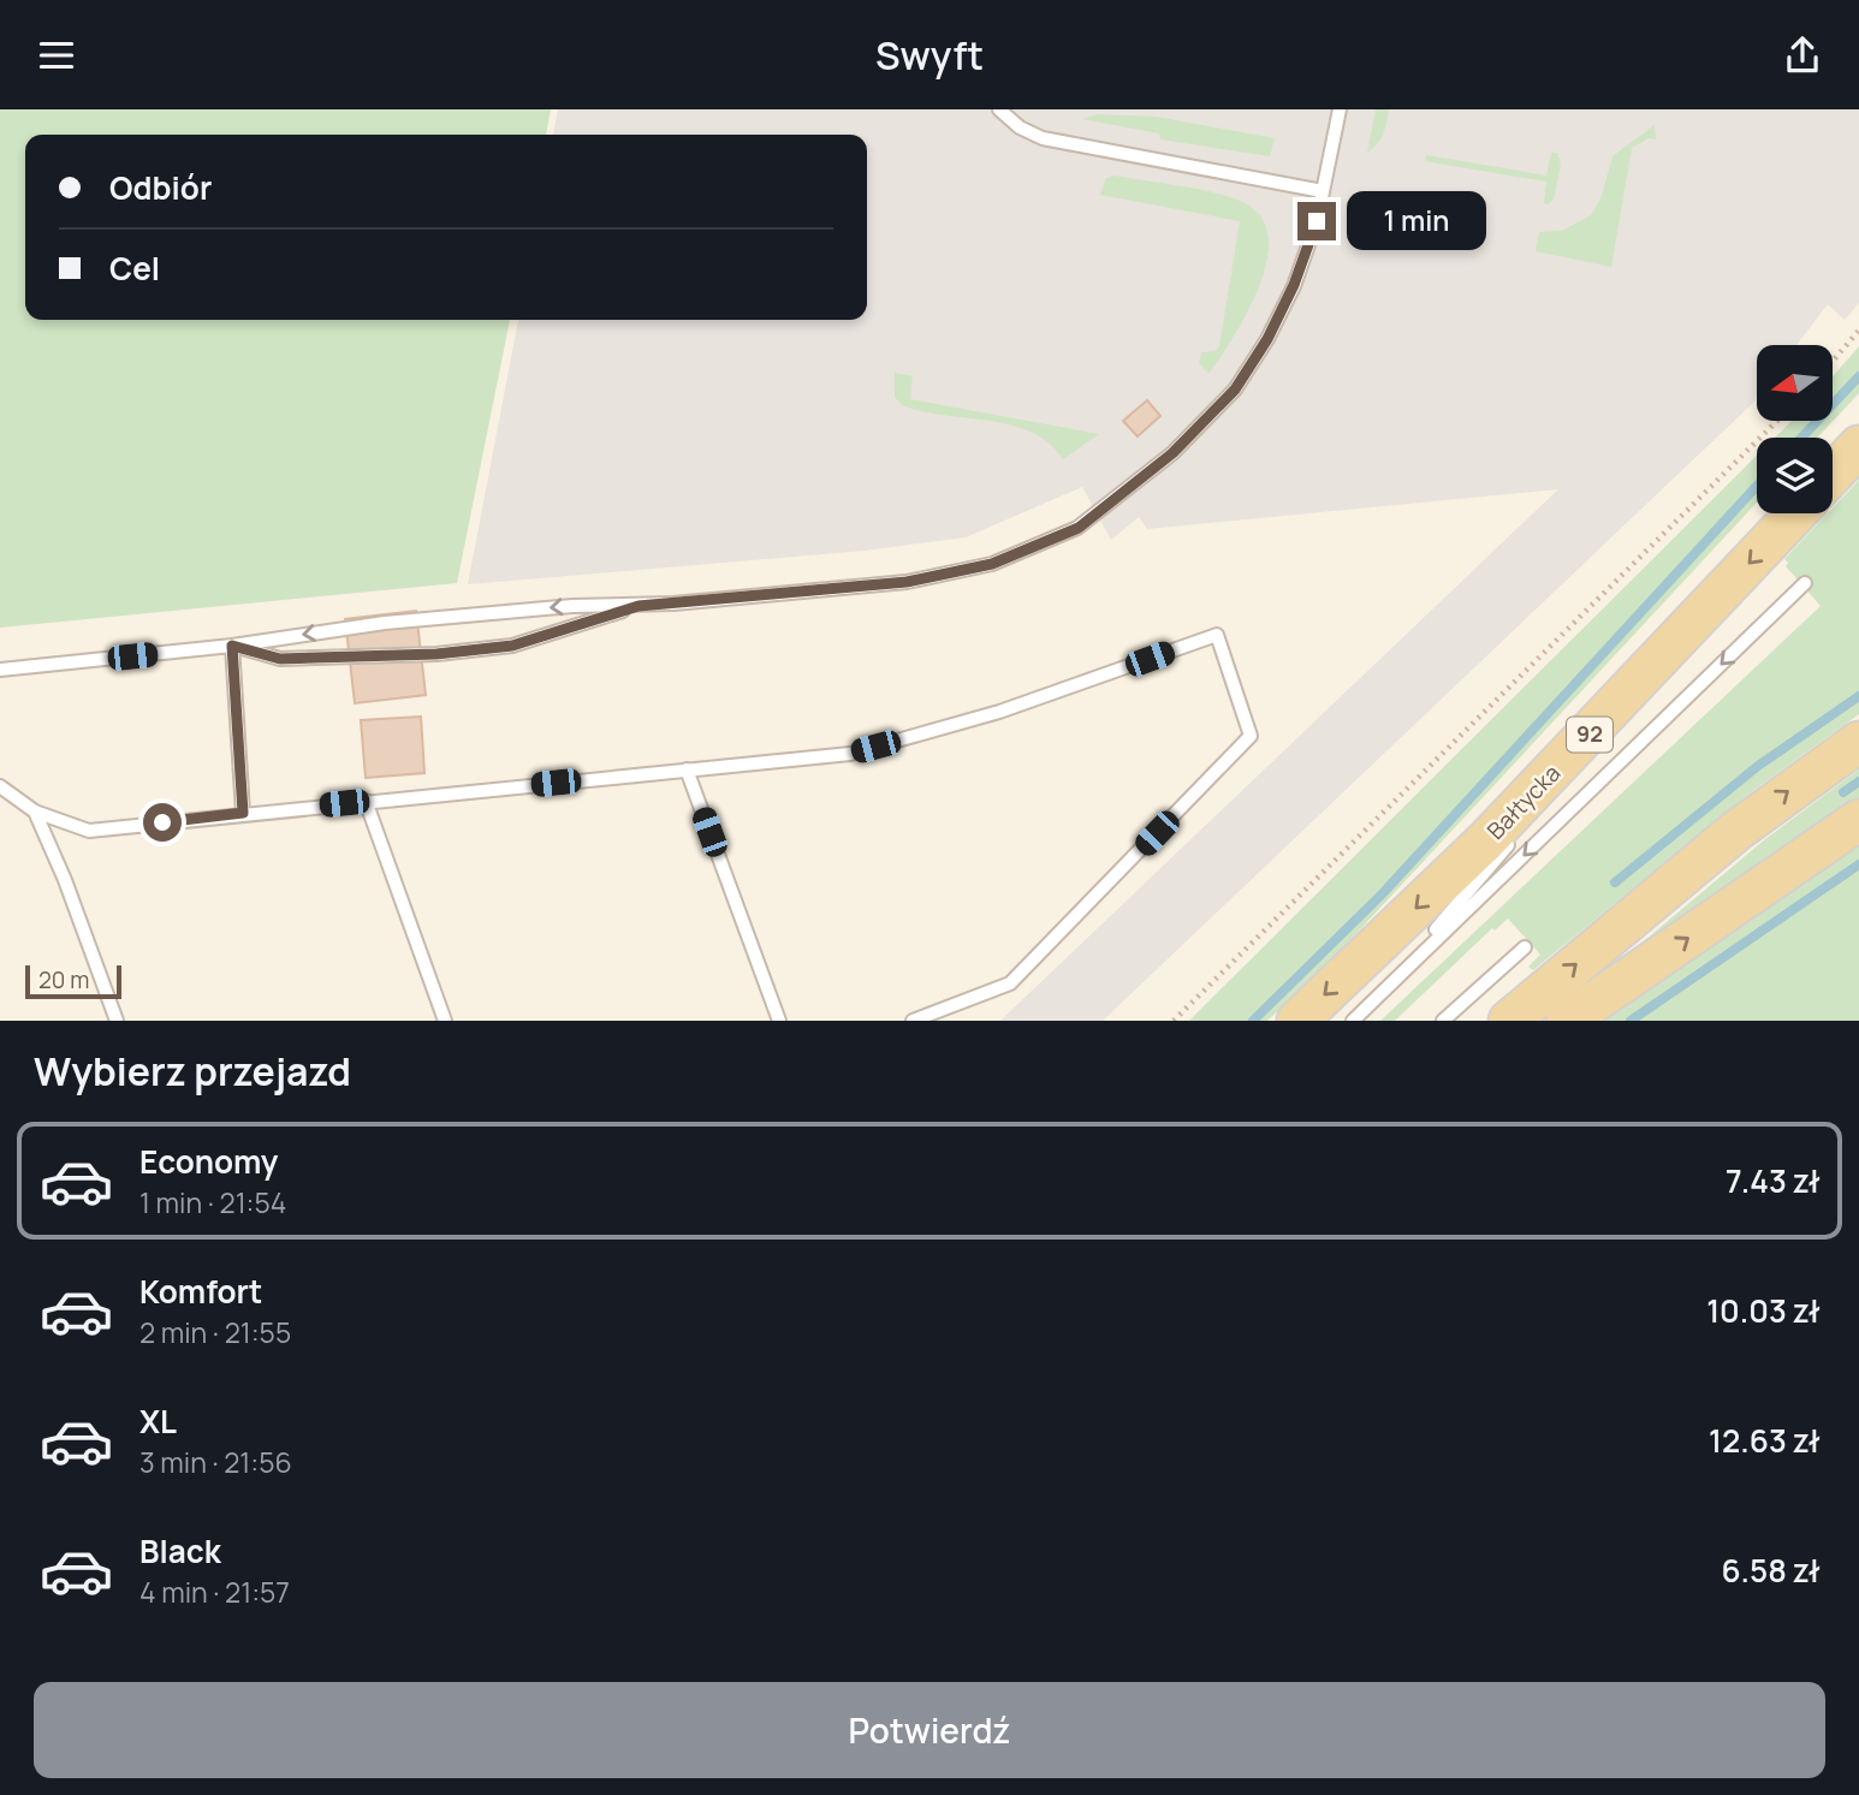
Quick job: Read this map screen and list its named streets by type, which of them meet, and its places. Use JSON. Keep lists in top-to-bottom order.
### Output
{
  "streets": {
    "main road": ["92", "Bałtycka"]
  },
  "scale_bar": "20 m",
  "north": "left",
  "page": {
    "header": "Swyft",
    "banner": ["Odbiór", "Cel"],
    "bubble": "1 min",
    "scale": "20 m",
    "heading": "Wybierz przejazd",
    "list": [
      {
        "name": "Economy",
        "note": "1 min · 21:54",
        "value": "7.43 zł"
      },
      {
        "name": "Komfort",
        "note": "2 min · 21:55",
        "value": "10.03 zł"
      },
      {
        "name": "XL",
        "note": "3 min · 21:56",
        "value": "12.63 zł"
      },
      {
        "name": "Black",
        "note": "4 min · 21:57",
        "value": "6.58 zł"
      }
    ],
    "buttons": "Potwierdź"
  }
}
